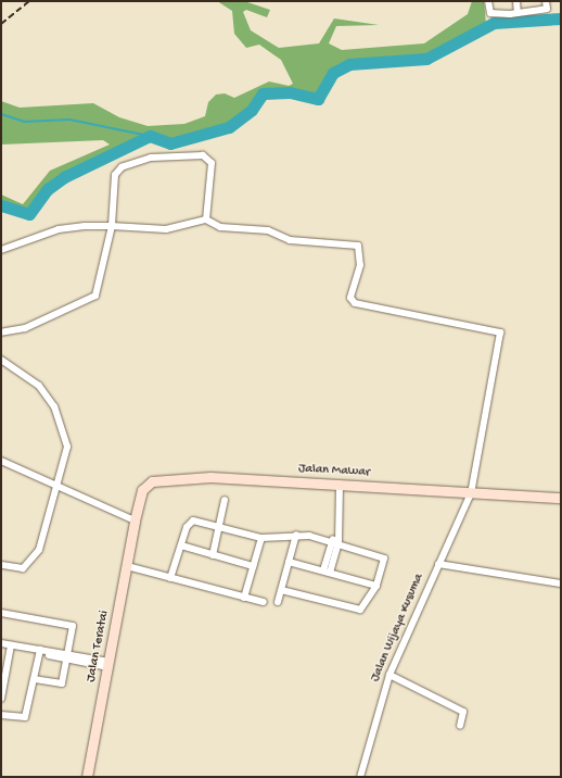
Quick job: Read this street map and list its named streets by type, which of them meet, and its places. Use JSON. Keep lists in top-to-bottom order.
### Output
{
  "streets": {
    "street": ["Jalan Mawar", "Jalan Wijaya Kusuma", "Jalan Teratai"]
  },
  "crossings": [
    ["Jalan Mawar", "Jalan Wijaya Kusuma"],
    ["Jalan Mawar", "Jalan Teratai"]
  ]
}
